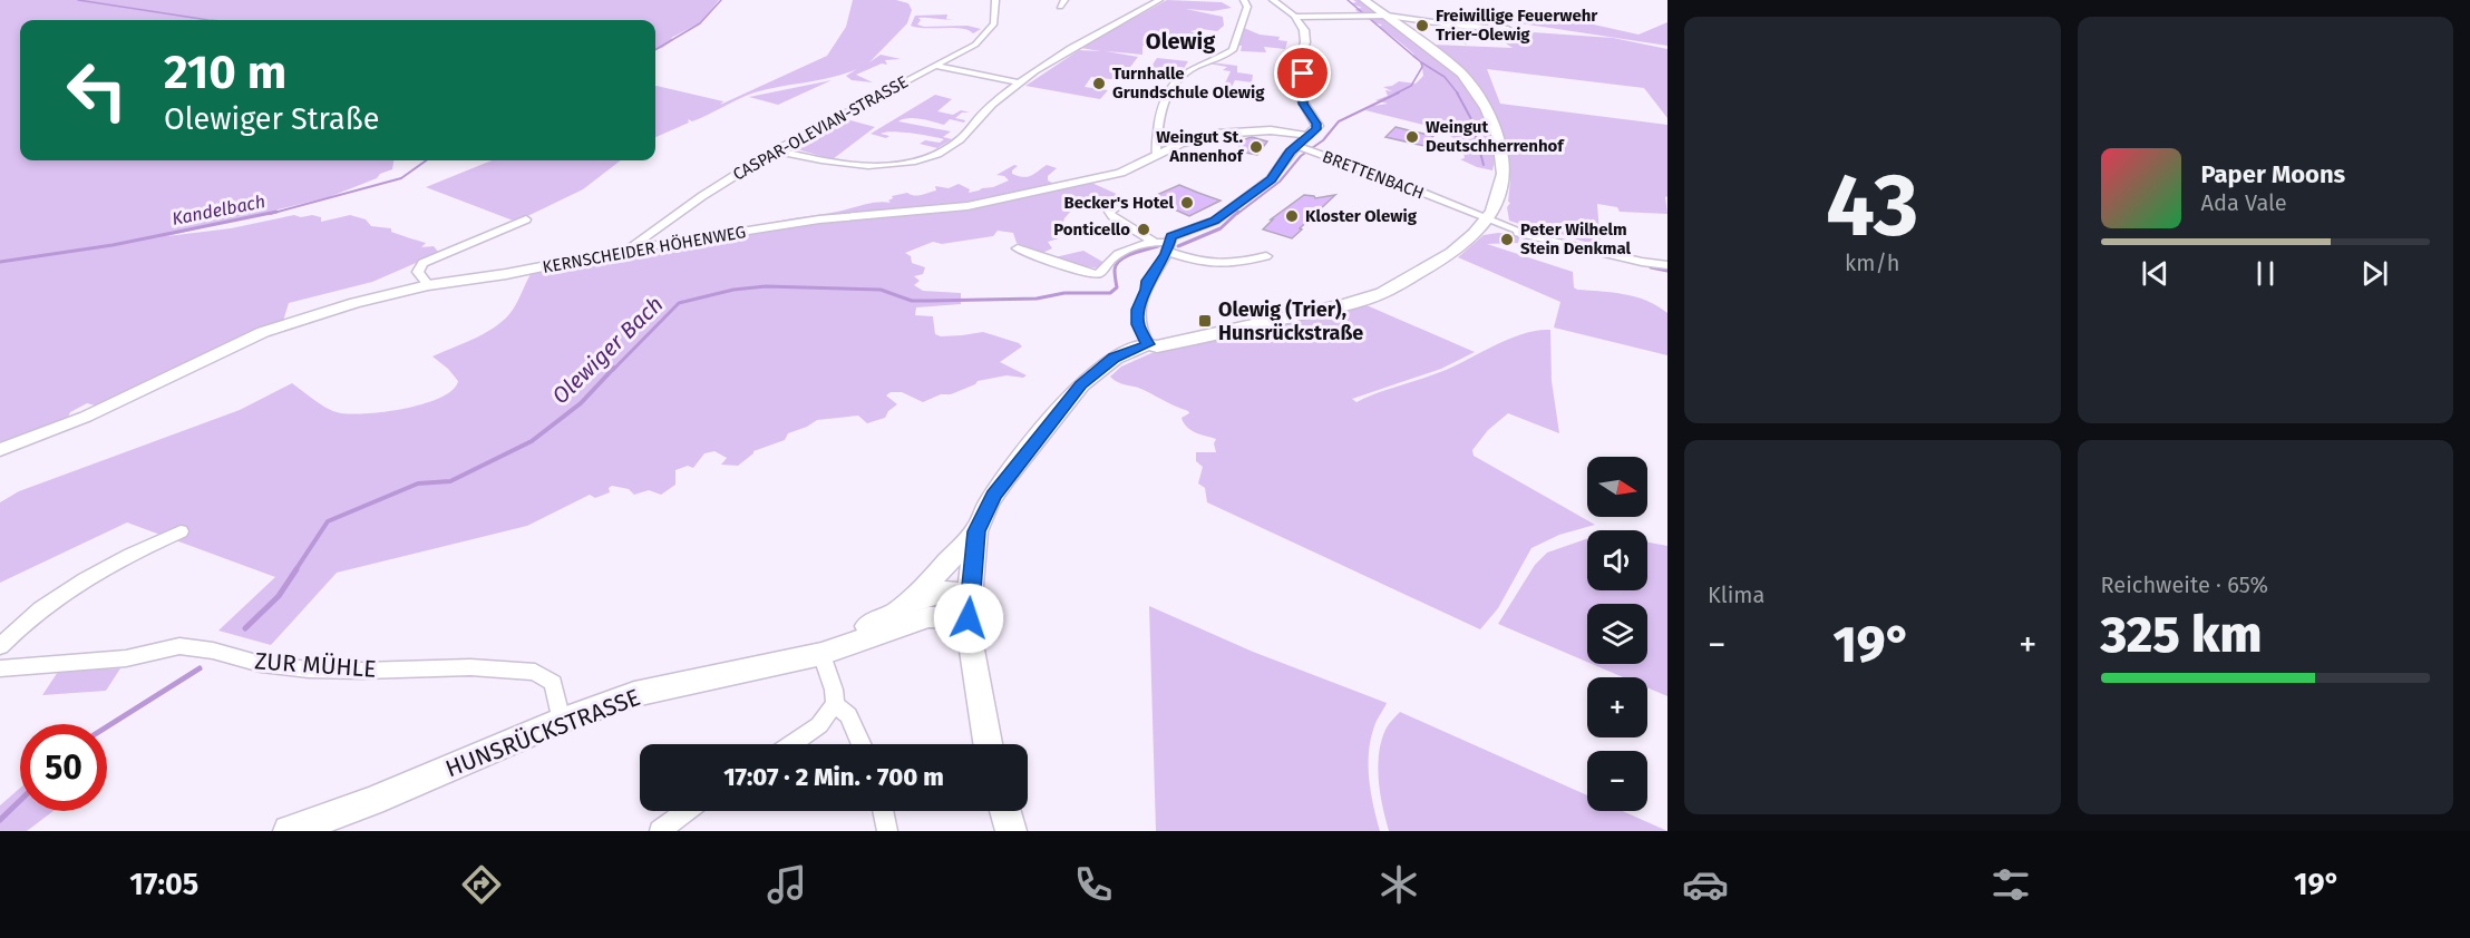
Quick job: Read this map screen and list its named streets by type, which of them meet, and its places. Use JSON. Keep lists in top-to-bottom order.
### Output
{
  "streets": {
    "main road": ["HUNSRÜCKSTRASSE"],
    "street": [
      "CASPAR-OLEVIAN-STRASSE",
      "BRETTENBACH",
      "KERNSCHEIDER HÖHENWEG",
      "ZUR MÜHLE"
    ]
  },
  "crossings": [
    ["CASPAR-OLEVIAN-STRASSE", "KERNSCHEIDER HÖHENWEG"],
    ["BRETTENBACH", "KERNSCHEIDER HÖHENWEG"],
    ["ZUR MÜHLE", "HUNSRÜCKSTRASSE"]
  ],
  "districts": ["Olewig"],
  "water": ["Kandelbach", "Olewiger Bach"],
  "places": {
    "other": [
      "Freiwillige Feuerwehr Trier-Olewig",
      "Turnhalle Grundschule Olewig",
      "Weingut Deutschherrenhof",
      "Weingut St. Annenhof",
      "Becker's Hotel",
      "Kloster Olewig",
      "Ponticello",
      "Peter Wilhelm Stein Denkmal"
    ],
    "transit": ["Olewig (Trier), Hunsrückstraße"]
  },
  "north": "right",
  "page": {
    "tile": [
      ["43", "km/h"],
      "Klima",
      ["Reichweite · 65%", "325 km"]
    ],
    "turn": ["210 m", "Olewiger Straße"],
    "song": ["Paper Moons", "Ada Vale"],
    "map_buttons": ["+", "−"],
    "heat": ["−", "19°", "+"],
    "limit": "50",
    "trip": "17:07 · 2 Min. · 700 m",
    "tabs": ["17:05", "19°"]
  }
}
